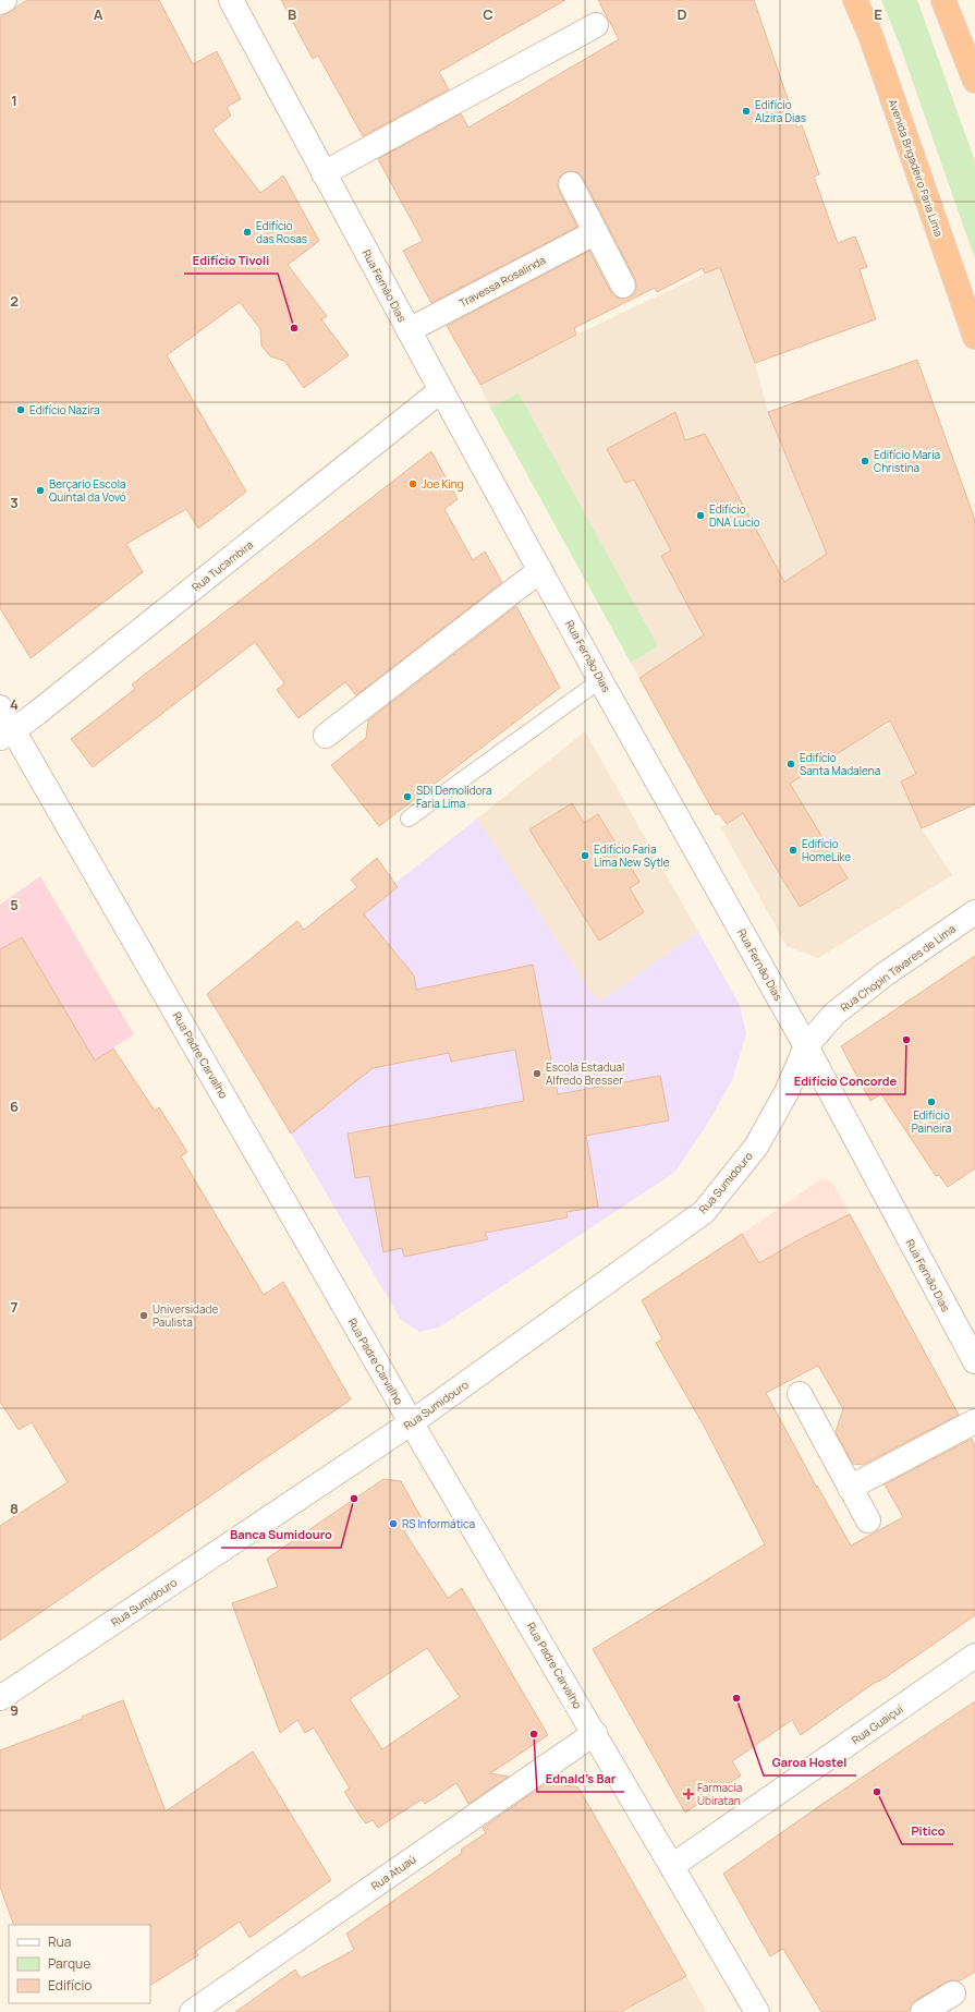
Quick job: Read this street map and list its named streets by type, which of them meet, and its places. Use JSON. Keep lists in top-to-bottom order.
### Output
{
  "streets": {
    "highway": ["Avenida Brigadeiro Faria Lima"],
    "street": [
      "Travessa Rosalinda",
      "Rua Fernão Dias",
      "Rua Tucambira",
      "Rua Chopin Tavares de Lima",
      "Rua Padre Carvalho",
      "Rua Sumidouro",
      "Rua Guaiçuí",
      "Rua Atuaú"
    ]
  },
  "crossings": [
    ["Travessa Rosalinda", "Rua Fernão Dias"],
    ["Rua Fernão Dias", "Rua Tucambira"],
    ["Rua Fernão Dias", "Rua Chopin Tavares de Lima"],
    ["Rua Fernão Dias", "Rua Sumidouro"],
    ["Rua Tucambira", "Rua Padre Carvalho"],
    ["Rua Chopin Tavares de Lima", "Rua Sumidouro"],
    ["Rua Padre Carvalho", "Rua Sumidouro"],
    ["Rua Padre Carvalho", "Rua Guaiçuí"],
    ["Rua Padre Carvalho", "Rua Atuaú"]
  ],
  "places": {
    "other": [
      "Edifício Alzira Dias",
      "Edifício das Rosas",
      "Edifício Tivoli",
      "Edifício Nazira",
      "Edifício Maria Christina",
      "Joe King",
      "Berçario Escola Quintal da Vovó",
      "Edifício DNA Lucio",
      "Edifício Santa Madalena",
      "SDI Demolidora Faria Lima",
      "Edifício HomeLike",
      "Edifício Faria Lima New Sytle",
      "Edifício Concorde",
      "Escola Estadual Alfredo Bresser",
      "Edifício Paineira",
      "Universidade Paulista",
      "Banca Sumidouro",
      "RS Informática",
      "Garoa Hostel",
      "Ednald's Bar",
      "Pitico"
    ],
    "health": ["Farmacia Ubiratan"]
  },
  "legend": ["Rua", "Parque", "Edifício"],
  "grid": {
    "columns": [
      "A",
      "B",
      "C",
      "D",
      "E"
    ],
    "rows": [
      "1",
      "2",
      "3",
      "4",
      "5",
      "6",
      "7",
      "8",
      "9"
    ]
  }
}
